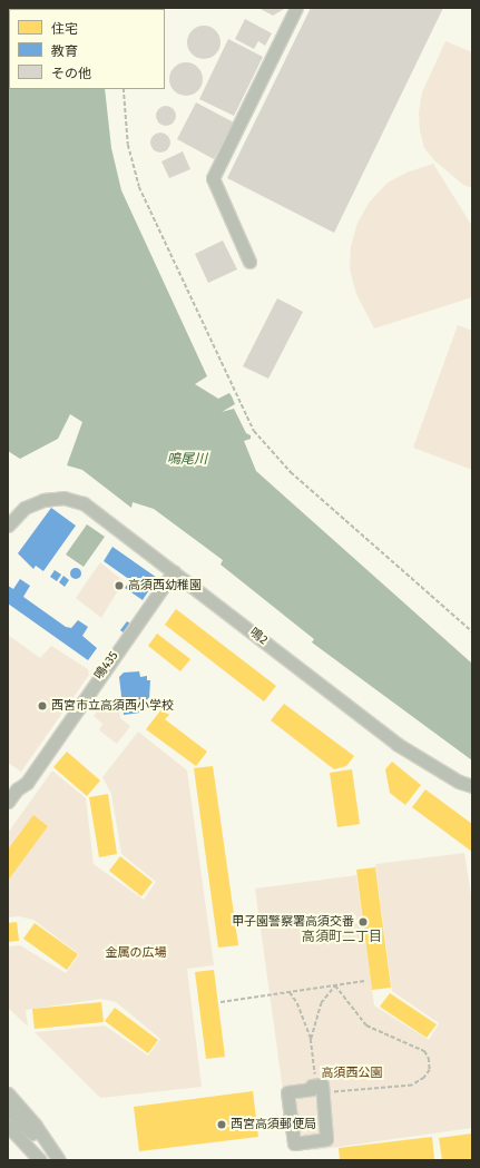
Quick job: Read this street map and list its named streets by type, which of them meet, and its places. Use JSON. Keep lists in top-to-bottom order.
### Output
{
  "streets": {
    "street": ["鳴2", "鳴435"]
  },
  "crossings": [
    ["鳴2", "鳴435"]
  ],
  "districts": ["高須町二丁目"],
  "water": ["鳴尾川"],
  "parks": ["金属の広場", "高須西公園"],
  "places": [
    "高須西幼稚園",
    "西宮市立高須西小学校",
    "甲子園警察署高須交番",
    "西宮高須郵便局"
  ],
  "legend": ["住宅", "教育", "その他"]
}
